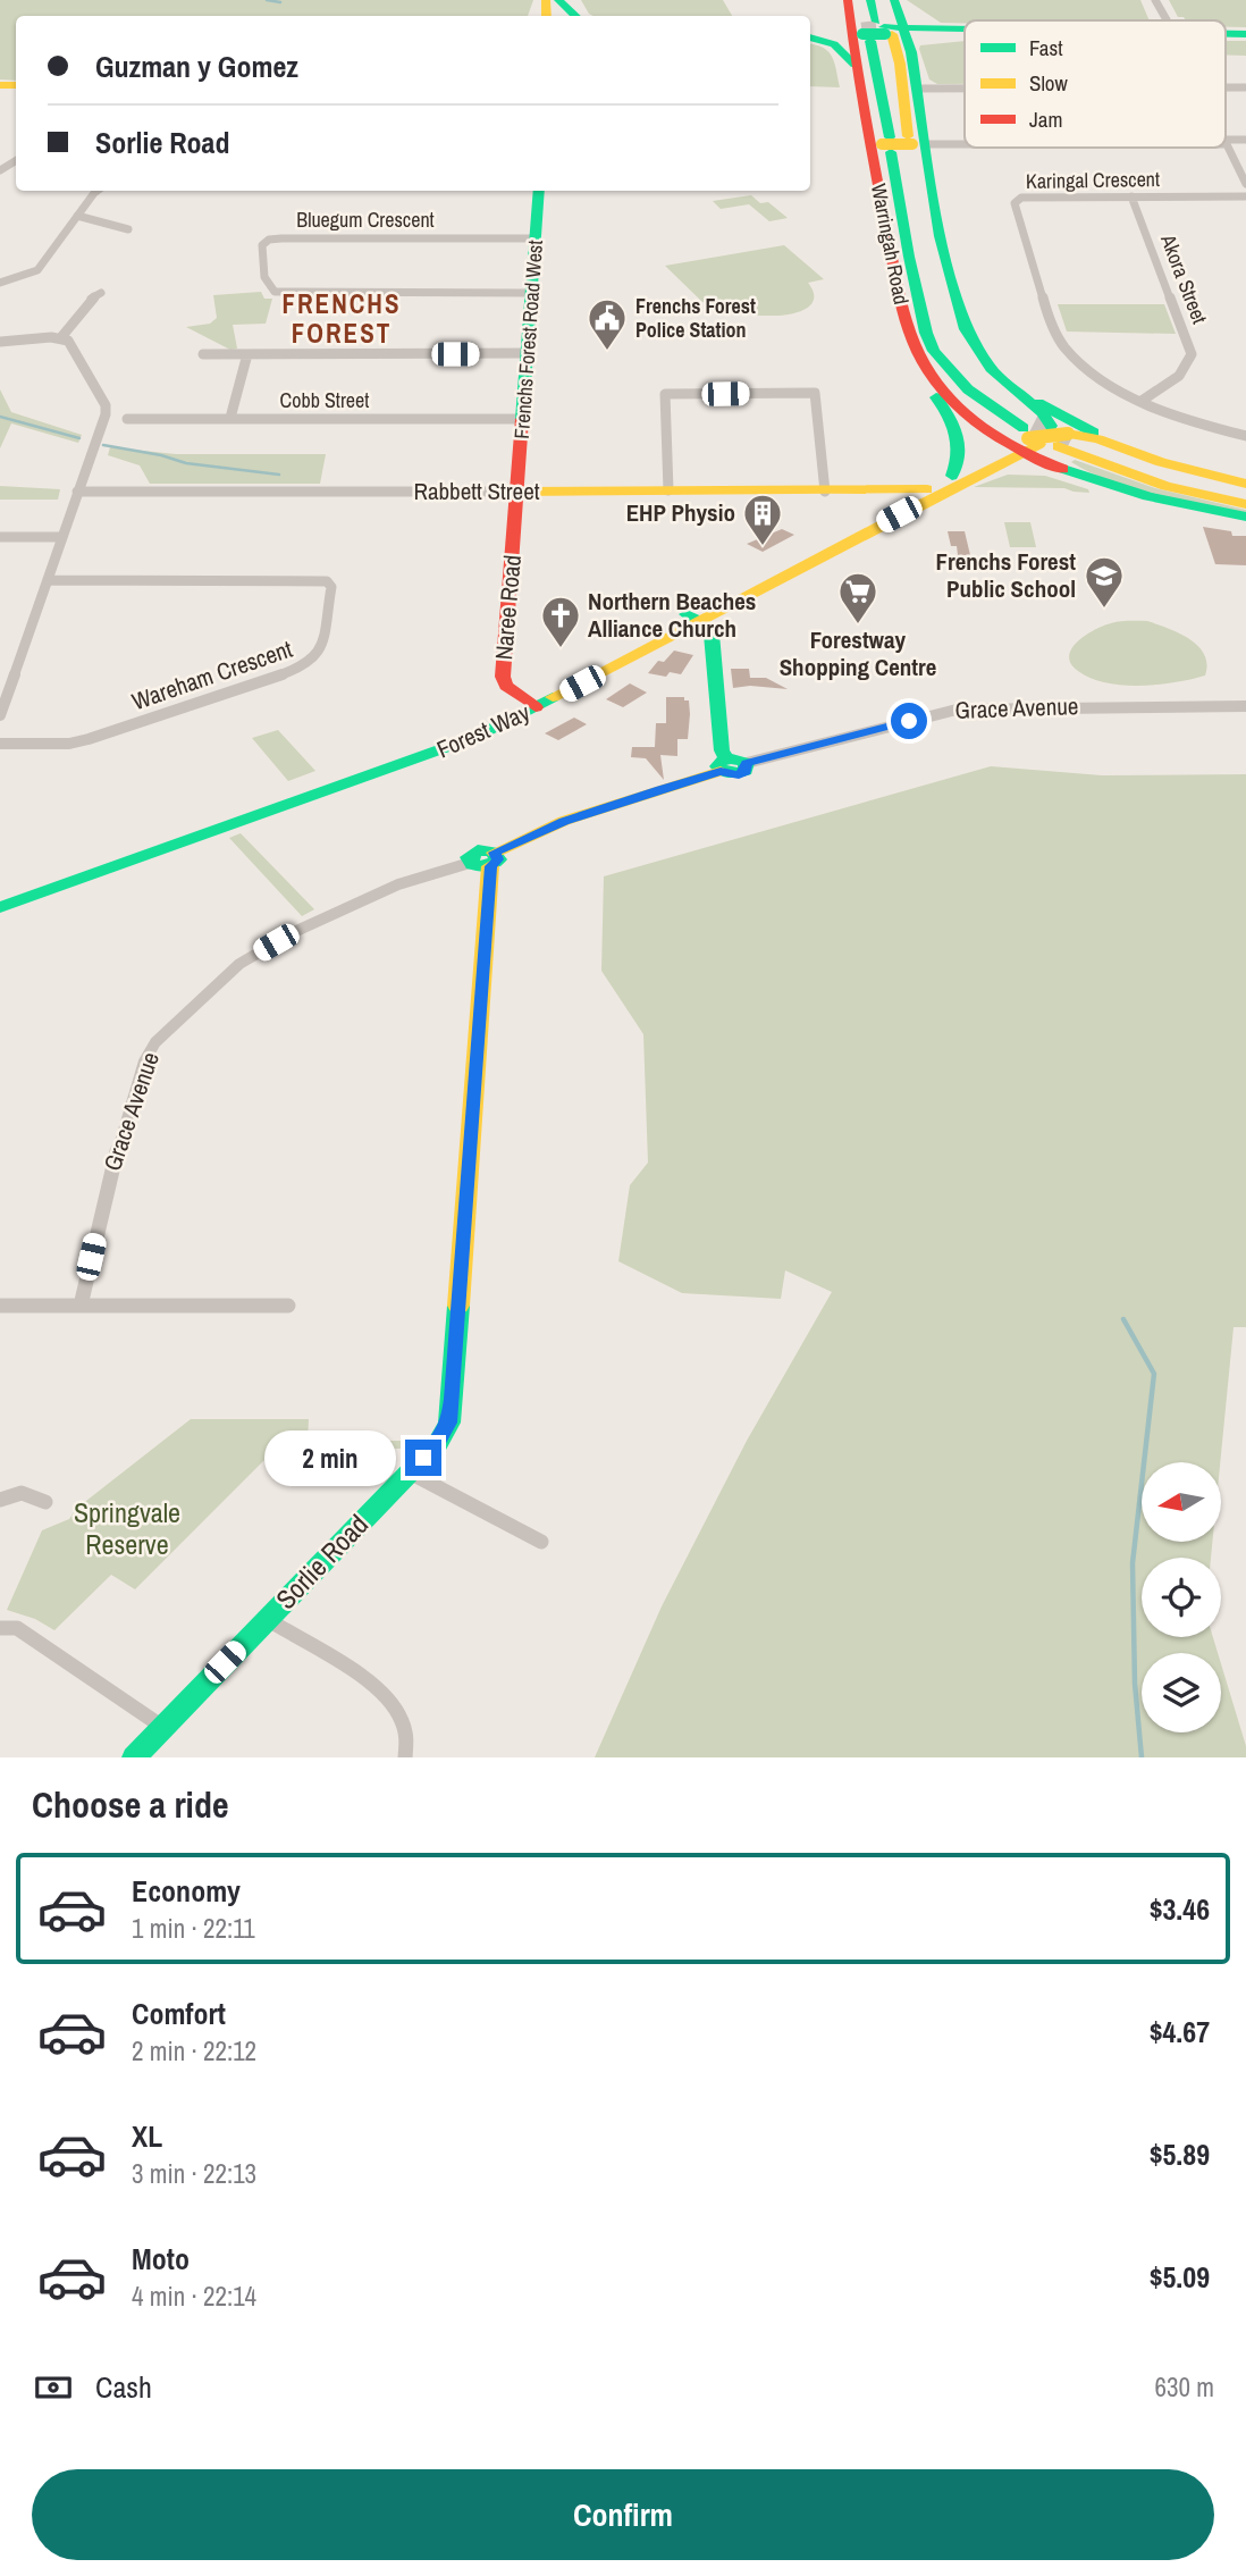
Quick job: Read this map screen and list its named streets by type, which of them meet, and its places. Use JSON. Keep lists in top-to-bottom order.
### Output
{
  "streets": {
    "main road": [
      "Warringah Road",
      "Frenchs Forest Road West",
      "Rabbett Street",
      "Naree Road",
      "Forest Way",
      "Sorlie Road"
    ],
    "street": [
      "Karingal Crescent",
      "Bluegum Crescent",
      "Akora Street",
      "Cobb Street",
      "Wareham Crescent",
      "Grace Avenue"
    ]
  },
  "crossings": [
    ["Karingal Crescent", "Akora Street"],
    ["Bluegum Crescent", "Frenchs Forest Road West"],
    ["Warringah Road", "Forest Way"],
    ["Frenchs Forest Road West", "Cobb Street"],
    ["Frenchs Forest Road West", "Rabbett Street"],
    ["Frenchs Forest Road West", "Naree Road"],
    ["Rabbett Street", "Naree Road"],
    ["Rabbett Street", "Forest Way"],
    ["Naree Road", "Forest Way"]
  ],
  "districts": ["FRENCHS FOREST"],
  "parks": ["Springvale Reserve"],
  "places": {
    "public building": ["Frenchs Forest Police Station"],
    "building": ["EHP Physio"],
    "school or university": ["Frenchs Forest Public School"],
    "supermarket": ["Forestway Shopping Centre"],
    "church": ["Northern Beaches Alliance Church"]
  },
  "legend": ["Fast", "Slow", "Jam"],
  "north": "left",
  "page": {
    "banner": ["Guzman y Gomez", "Sorlie Road"],
    "bubble": "2 min",
    "heading": "Choose a ride",
    "list": [
      {
        "name": "Economy",
        "note": "1 min · 22:11",
        "value": "$3.46"
      },
      {
        "name": "Comfort",
        "note": "2 min · 22:12",
        "value": "$4.67"
      },
      {
        "name": "XL",
        "note": "3 min · 22:13",
        "value": "$5.89"
      },
      {
        "name": "Moto",
        "note": "4 min · 22:14",
        "value": "$5.09"
      }
    ],
    "pay": ["Cash", "630 m"],
    "buttons": "Confirm"
  }
}
